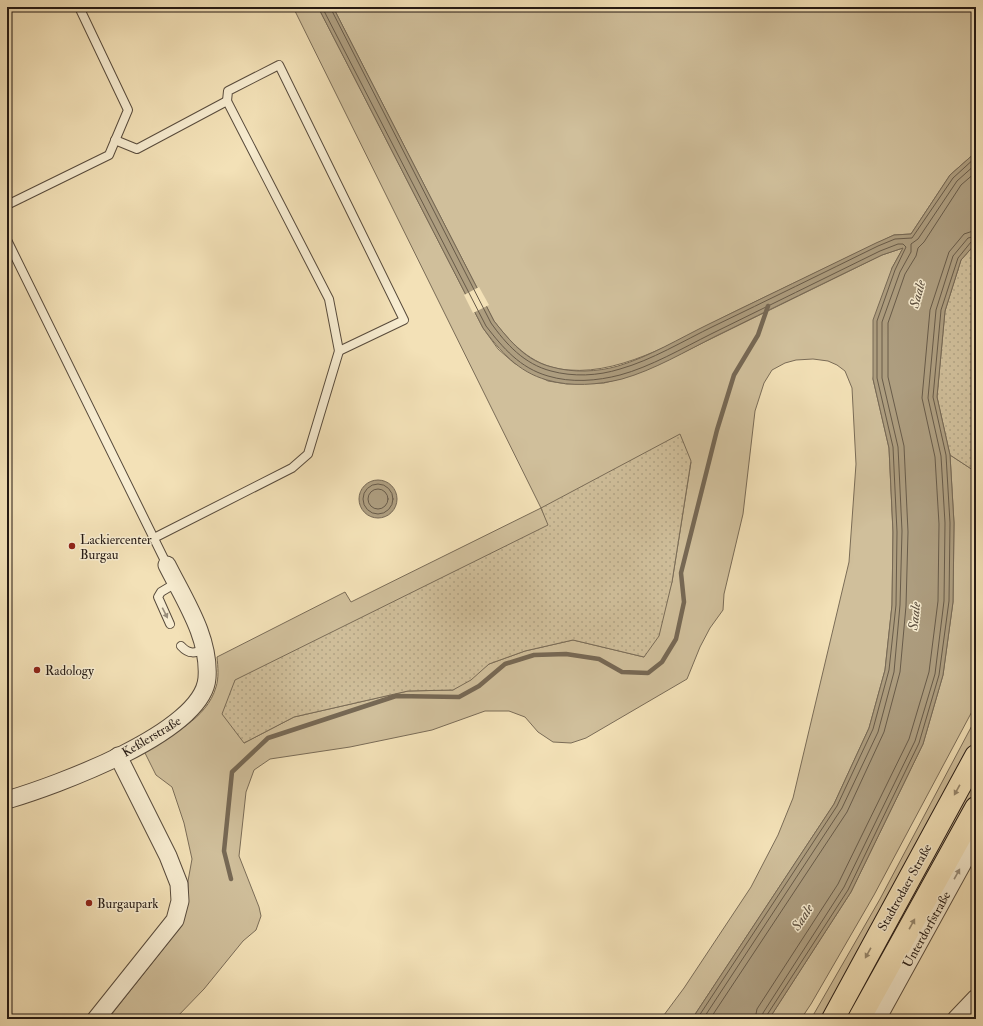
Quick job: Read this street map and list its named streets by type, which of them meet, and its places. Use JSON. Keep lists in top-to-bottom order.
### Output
{
  "streets": {
    "main road": ["Stadtrodaer Straße"],
    "street": ["Keßlerstraße", "Unterdorfstraße"]
  },
  "one_way": ["Unterdorfstraße"],
  "water": ["Saale"],
  "places": ["Lackiercenter Burgau", "Radology", "Burgaupark"]
}
